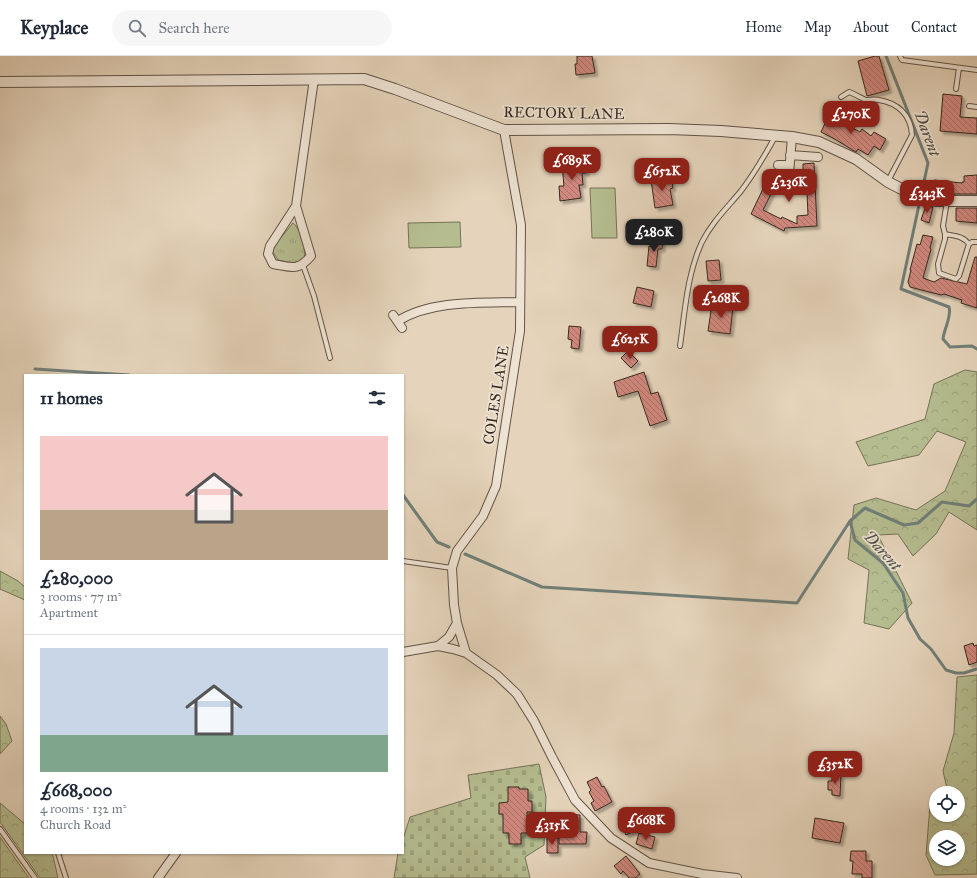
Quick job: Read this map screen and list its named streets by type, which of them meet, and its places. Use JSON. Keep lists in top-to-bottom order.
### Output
{
  "streets": {
    "street": ["RECTORY LANE", "COLES LANE"]
  },
  "crossings": [
    ["RECTORY LANE", "COLES LANE"]
  ],
  "water": ["Darent"],
  "page": {
    "header": "Keyplace",
    "search": "Search here",
    "nav": [
      "Home",
      "Map",
      "About",
      "Contact"
    ],
    "price": [
      "£270K",
      "£689K",
      "£652K",
      "£236K",
      "£343K",
      "£280K",
      "£268K",
      "£625K",
      "£352K",
      "£668K",
      "£315K"
    ],
    "heading": "11 homes",
    "list": [
      {
        "name": "£280,000",
        "note": "3 rooms · 77 m² · Apartment"
      },
      {
        "name": "£668,000",
        "note": "4 rooms · 132 m² · Church Road"
      }
    ]
  }
}
